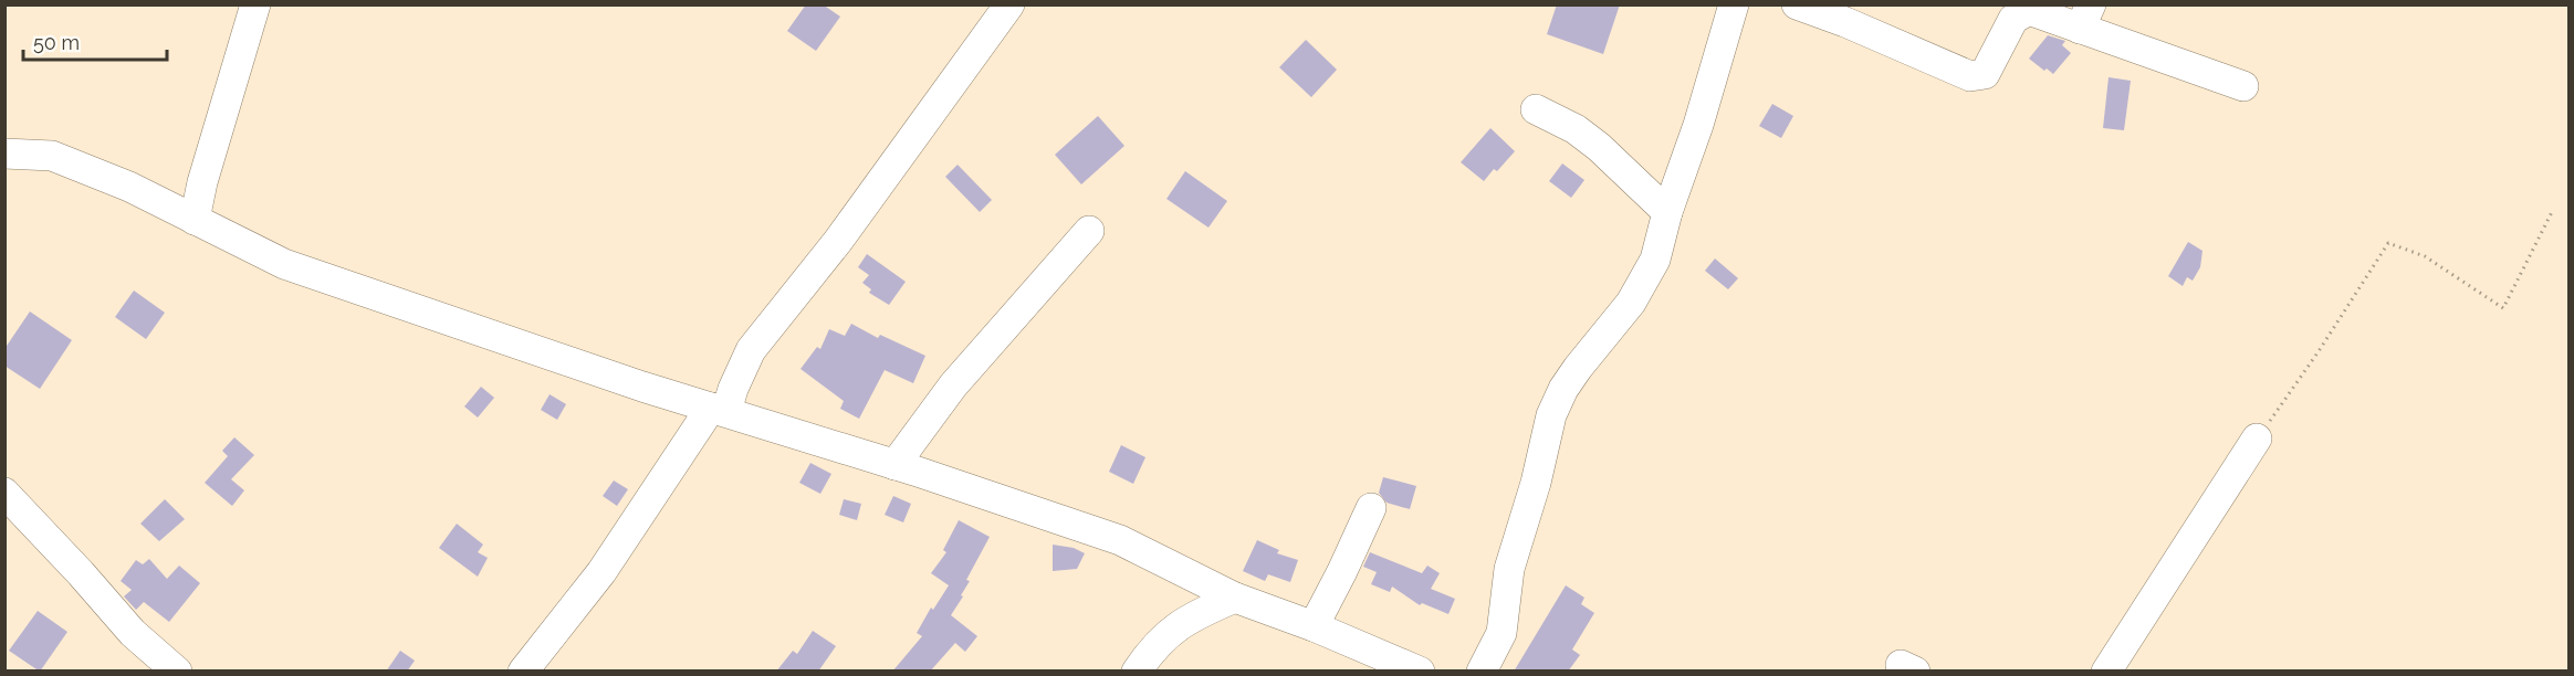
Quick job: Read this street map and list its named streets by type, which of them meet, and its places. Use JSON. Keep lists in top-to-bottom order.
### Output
{
  "scale_bar": "50 m"
}
